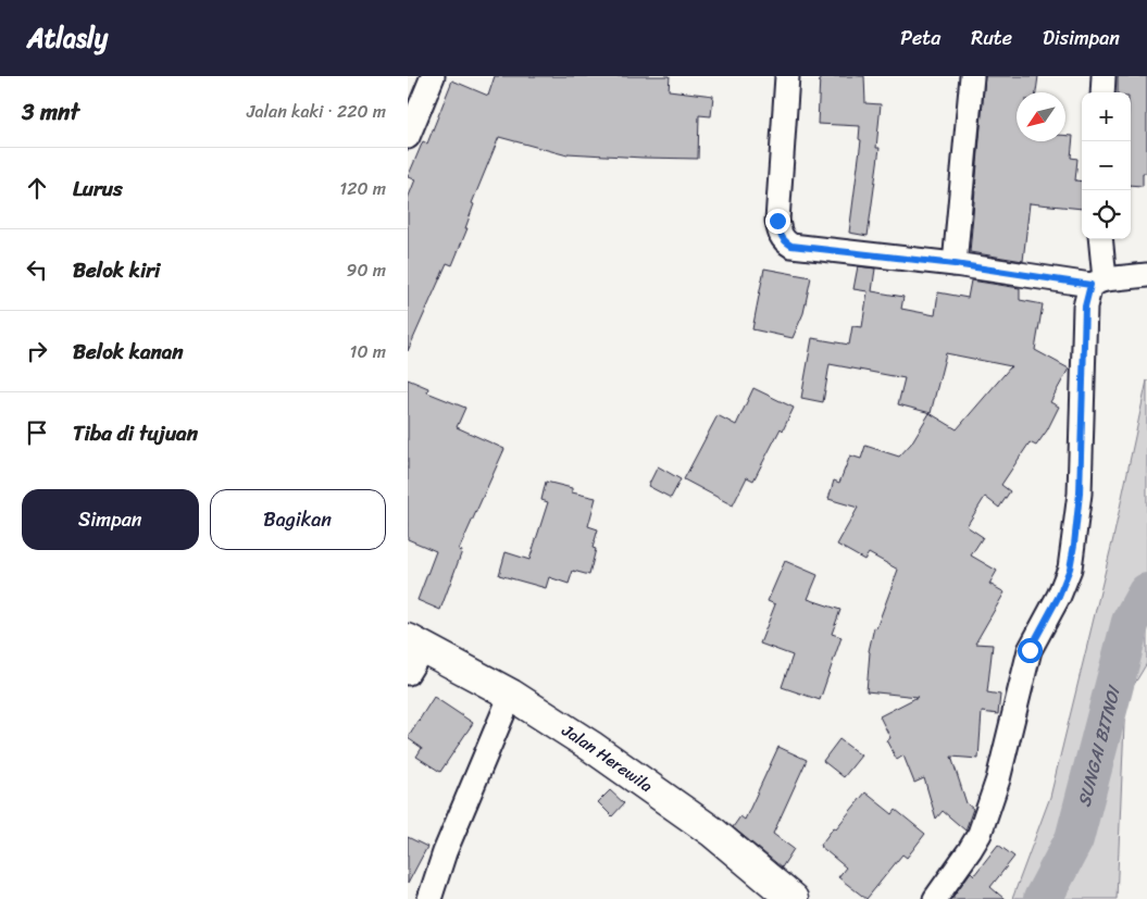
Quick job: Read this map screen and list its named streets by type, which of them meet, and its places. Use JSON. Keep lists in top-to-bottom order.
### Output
{
  "streets": {
    "main road": ["Jalan Herewila"]
  },
  "water": ["SUNGAI BITNOI"],
  "north": "bottom left",
  "page": {
    "header": "Atlasly",
    "nav": ["Peta", "Rute", "Disimpan"],
    "heading": ["3 mnt", "Jalan kaki · 220 m"],
    "map_buttons": ["+", "−"],
    "list": [
      ["Lurus", "120 m"],
      ["Belok kiri", "90 m"],
      ["Belok kanan", "10 m"],
      "Tiba di tujuan"
    ],
    "buttons": ["Simpan", "Bagikan"]
  }
}
